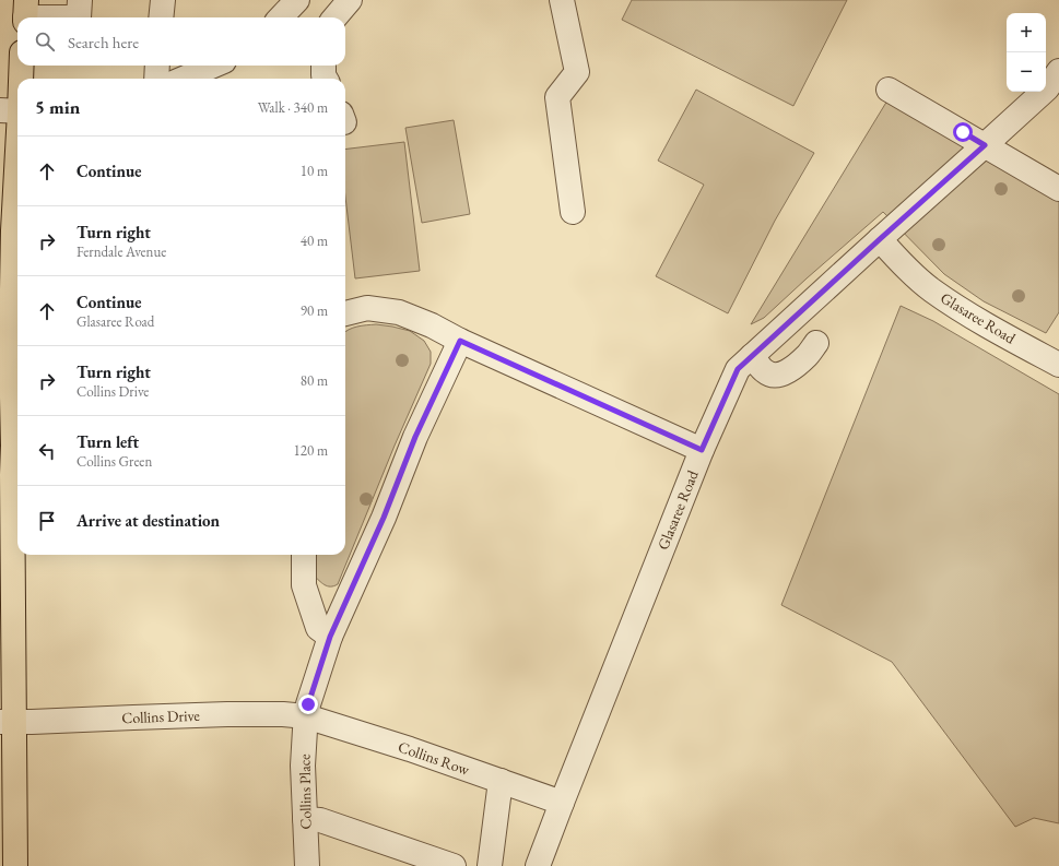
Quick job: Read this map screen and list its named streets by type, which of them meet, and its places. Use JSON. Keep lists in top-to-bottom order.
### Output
{
  "streets": {
    "street": [
      "Glasaree Road",
      "Collins Drive",
      "Collins Row",
      "Collins Place"
    ]
  },
  "crossings": [
    ["Glasaree Road", "Collins Row"],
    ["Collins Drive", "Collins Row"],
    ["Collins Drive", "Collins Place"],
    ["Collins Row", "Collins Place"]
  ],
  "page": {
    "map_buttons": ["+", "−"],
    "search": "Search here",
    "heading": ["5 min", "Walk · 340 m"],
    "list": [
      ["Continue", "10 m"],
      ["Turn right", "Ferndale Avenue", "40 m"],
      ["Continue", "Glasaree Road", "90 m"],
      ["Turn right", "Collins Drive", "80 m"],
      ["Turn left", "Collins Green", "120 m"],
      "Arrive at destination"
    ]
  }
}
